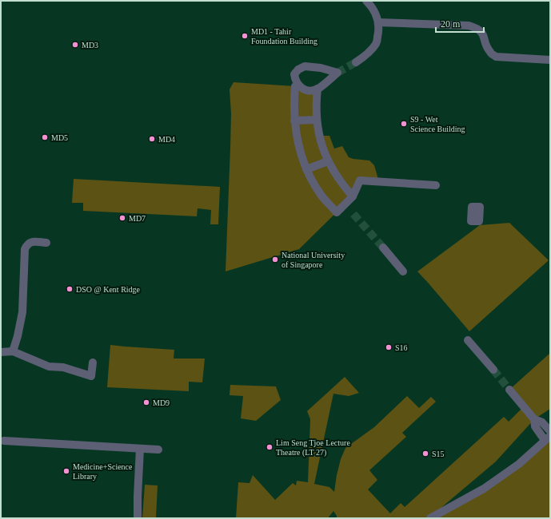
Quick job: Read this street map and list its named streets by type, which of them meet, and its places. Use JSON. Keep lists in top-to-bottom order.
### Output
{
  "places": [
    "MD1 - Tahir Foundation Building",
    "MD3",
    "S9 - Wet Science Building",
    "MD5",
    "MD4",
    "MD7",
    "National University of Singapore",
    "DSO @ Kent Ridge",
    "S16",
    "MD9",
    "Lim Seng Tjoe Lecture Theatre (LT 27)",
    "S15",
    "Medicine+Science Library"
  ],
  "scale_bar": "20 m"
}
